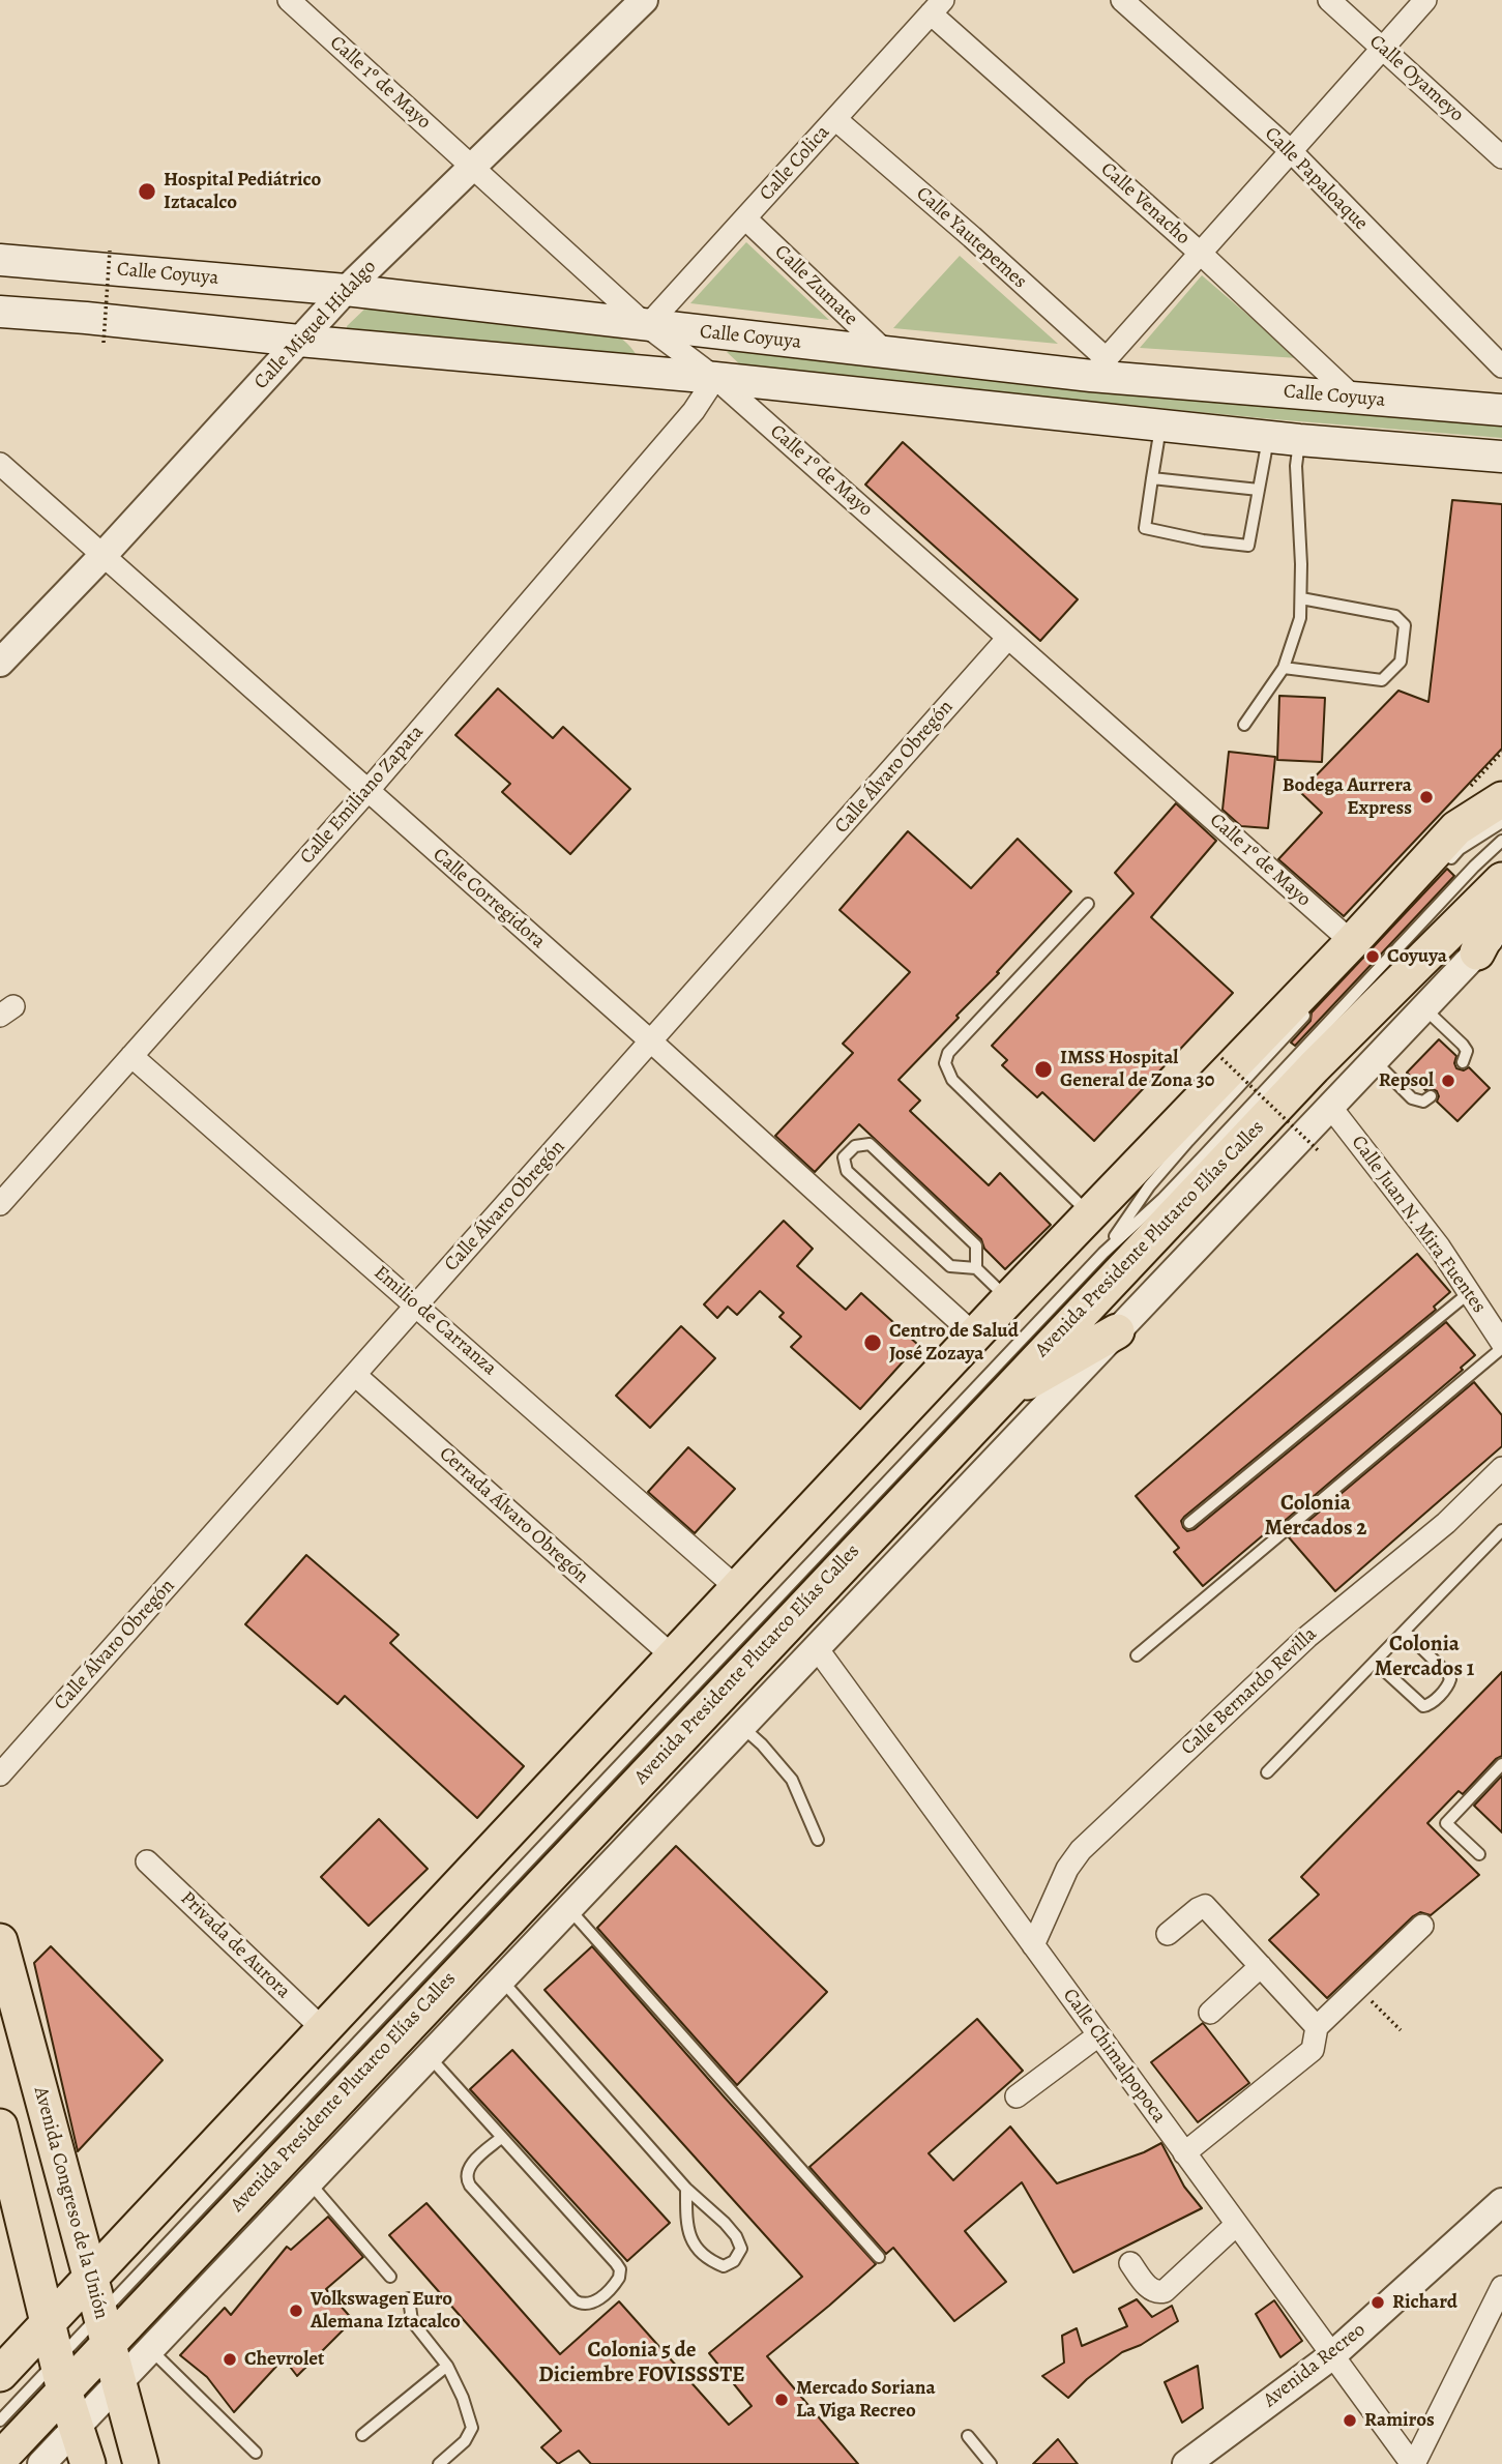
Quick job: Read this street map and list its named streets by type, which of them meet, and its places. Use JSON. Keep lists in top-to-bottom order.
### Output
{
  "streets": {
    "main road": ["Calle Coyuya", "Avenida Presidente Plutarco Elías Calles", "Avenida Congreso de la Unión"],
    "street": [
      "Calle Oyameyo",
      "Calle 1º de Mayo",
      "Calle Colica",
      "Calle Papaloaque",
      "Calle Venacho",
      "Calle Yautepemes",
      "Calle Zumate",
      "Calle Miguel Hidalgo",
      "Calle Álvaro Obregón",
      "Calle Emiliano Zapata",
      "Calle Corregidora",
      "Calle Juan N. Mira Fuentes",
      "Emilio de Carranza",
      "Cerrada Álvaro Obregón",
      "Calle Bernardo Revilla",
      "Privada de Aurora",
      "Calle Chimalpopoca",
      "Avenida Recreo"
    ]
  },
  "crossings": [
    ["Calle 1º de Mayo", "Calle Colica"],
    ["Calle 1º de Mayo", "Calle Coyuya"],
    ["Calle 1º de Mayo", "Calle Miguel Hidalgo"],
    ["Calle 1º de Mayo", "Calle Álvaro Obregón"],
    ["Calle 1º de Mayo", "Calle Emiliano Zapata"],
    ["Calle Colica", "Calle Venacho"],
    ["Calle Colica", "Calle Yautepemes"],
    ["Calle Colica", "Calle Coyuya"],
    ["Calle Colica", "Calle Zumate"],
    ["Calle Venacho", "Calle Coyuya"],
    ["Calle Yautepemes", "Calle Coyuya"],
    ["Calle Coyuya", "Calle Zumate"],
    ["Calle Coyuya", "Calle Miguel Hidalgo"],
    ["Calle Miguel Hidalgo", "Calle Corregidora"],
    ["Calle Álvaro Obregón", "Calle Corregidora"],
    ["Calle Álvaro Obregón", "Emilio de Carranza"],
    ["Calle Álvaro Obregón", "Cerrada Álvaro Obregón"],
    ["Calle Emiliano Zapata", "Calle Corregidora"],
    ["Calle Emiliano Zapata", "Emilio de Carranza"],
    ["Calle Juan N. Mira Fuentes", "Avenida Presidente Plutarco Elías Calles"],
    ["Avenida Presidente Plutarco Elías Calles", "Calle Chimalpopoca"],
    ["Avenida Presidente Plutarco Elías Calles", "Avenida Congreso de la Unión"],
    ["Calle Bernardo Revilla", "Calle Chimalpopoca"],
    ["Calle Chimalpopoca", "Avenida Recreo"]
  ],
  "districts": ["Colonia Mercados 2", "Colonia Mercados 1", "Colonia 5 de Diciembre FOVISSSTE"],
  "places": [
    "Hospital Pediátrico Iztacalco",
    "Bodega Aurrera Express",
    "Coyuya",
    "IMSS Hospital General de Zona 30",
    "Repsol",
    "Centro de Salud José Zozaya",
    "Richard",
    "Volkswagen Euro Alemana Iztacalco",
    "Chevrolet",
    "Mercado Soriana La Viga Recreo",
    "Ramiros"
  ]
}
